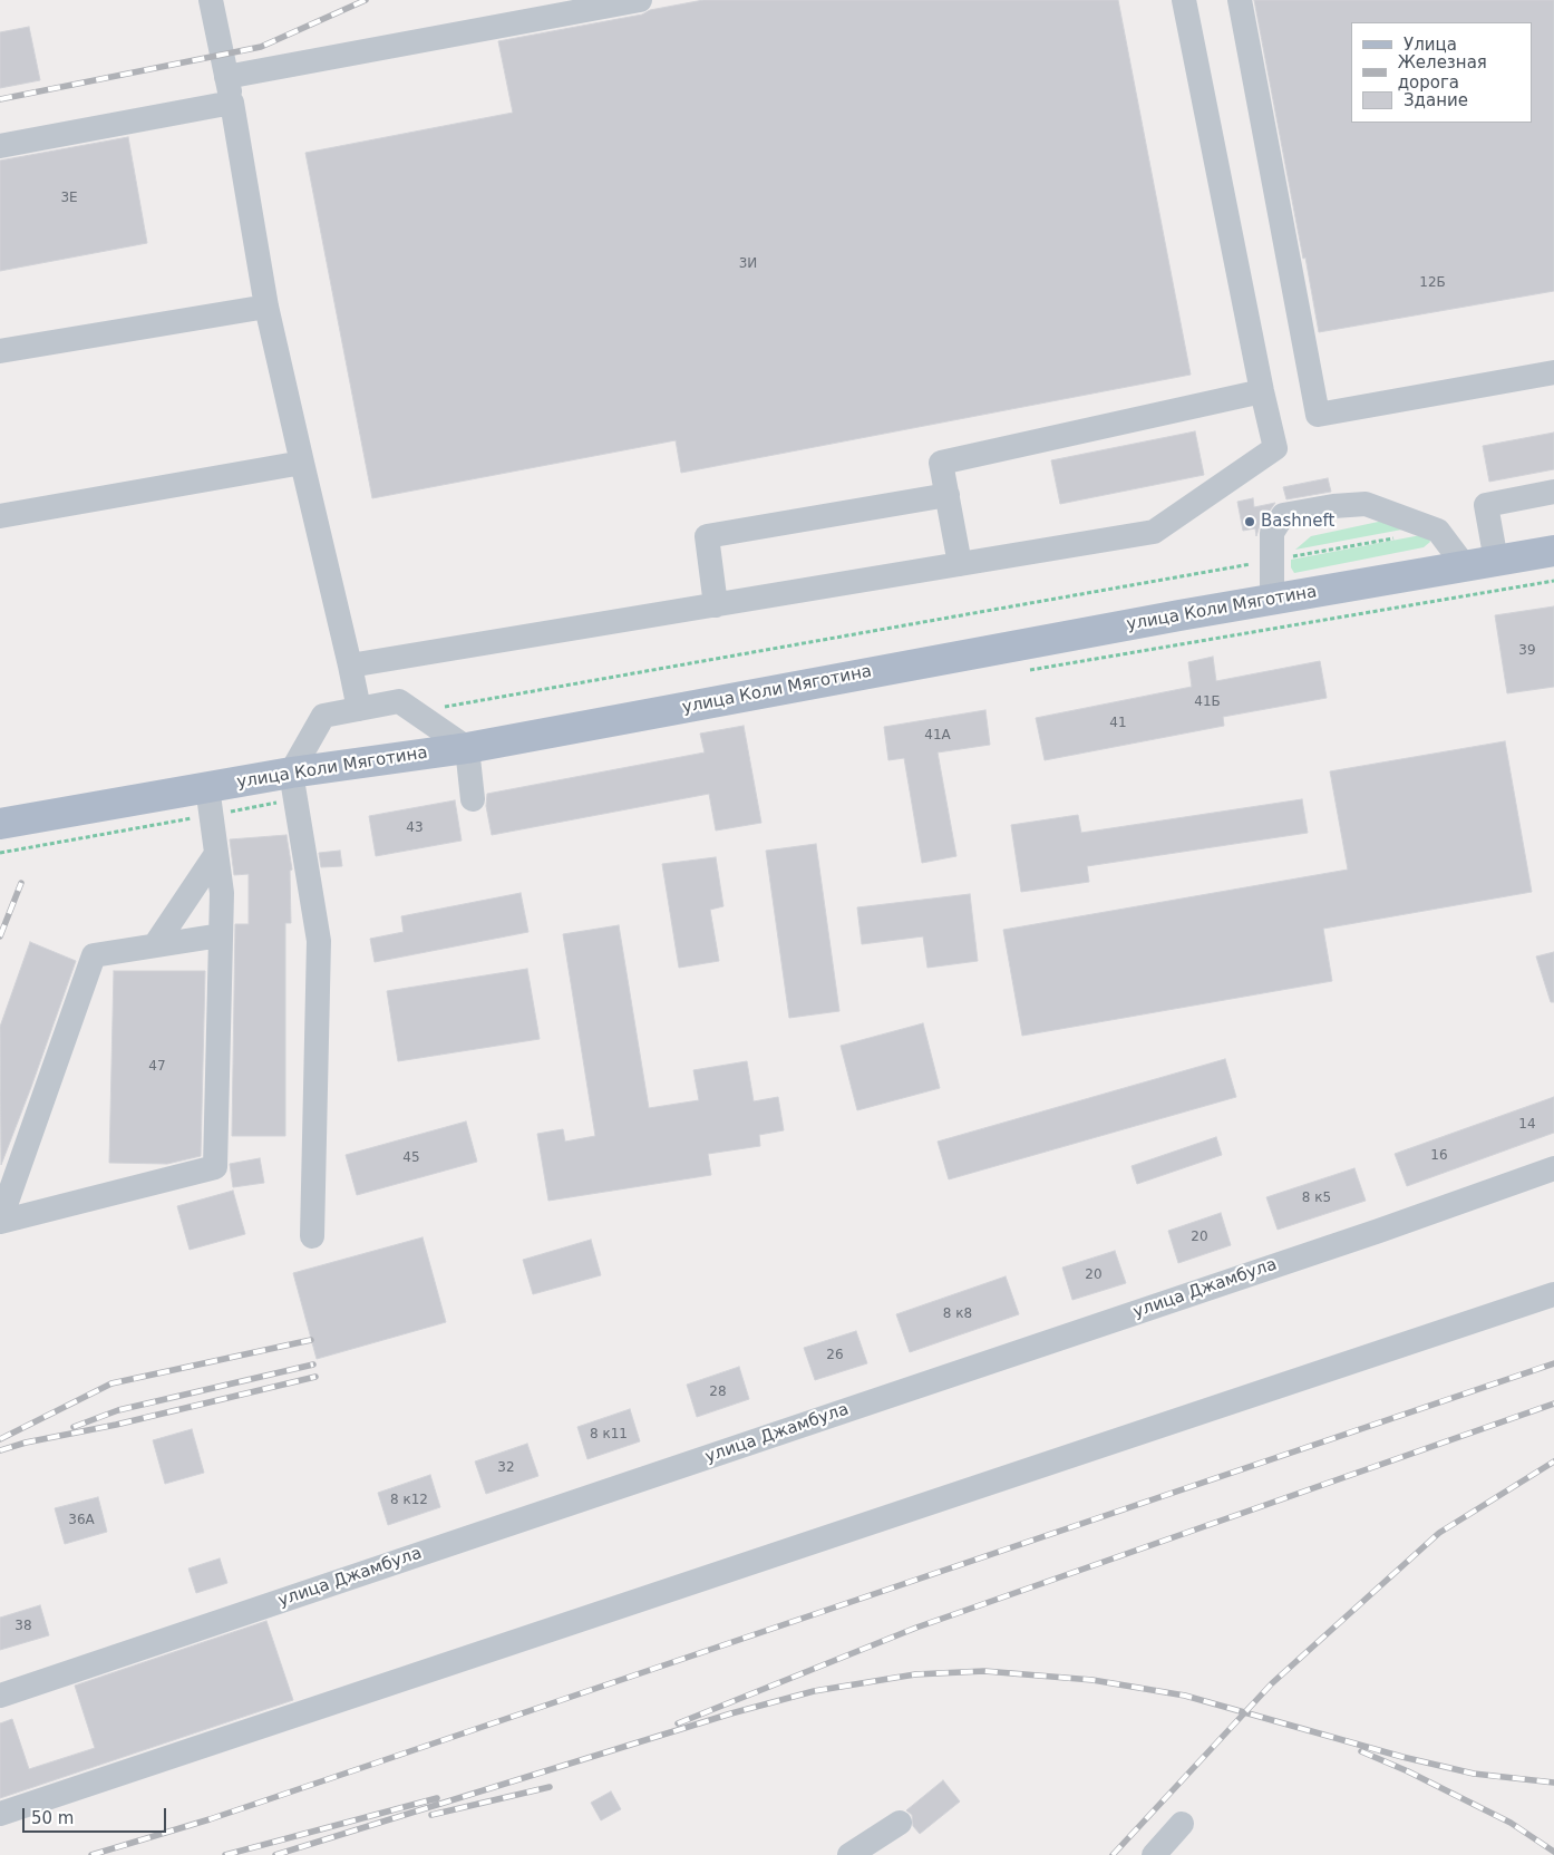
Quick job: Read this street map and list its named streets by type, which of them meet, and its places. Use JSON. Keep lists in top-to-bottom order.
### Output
{
  "streets": {
    "main road": ["улица Коли Мяготина"],
    "street": ["улица Джамбула"]
  },
  "places": ["Bashneft"],
  "house_numbers": [
    "3Е",
    "3И",
    "12Б",
    "39",
    "41Б",
    "41",
    "41А",
    "43",
    "47",
    "14",
    "16",
    "45",
    "8 к5",
    "20",
    "20",
    "8 к8",
    "26",
    "28",
    "8 к11",
    "32",
    "8 к12",
    "36А",
    "38"
  ],
  "legend": ["Улица", "Железная дорога", "Здание"],
  "scale_bar": "50 m"
}
